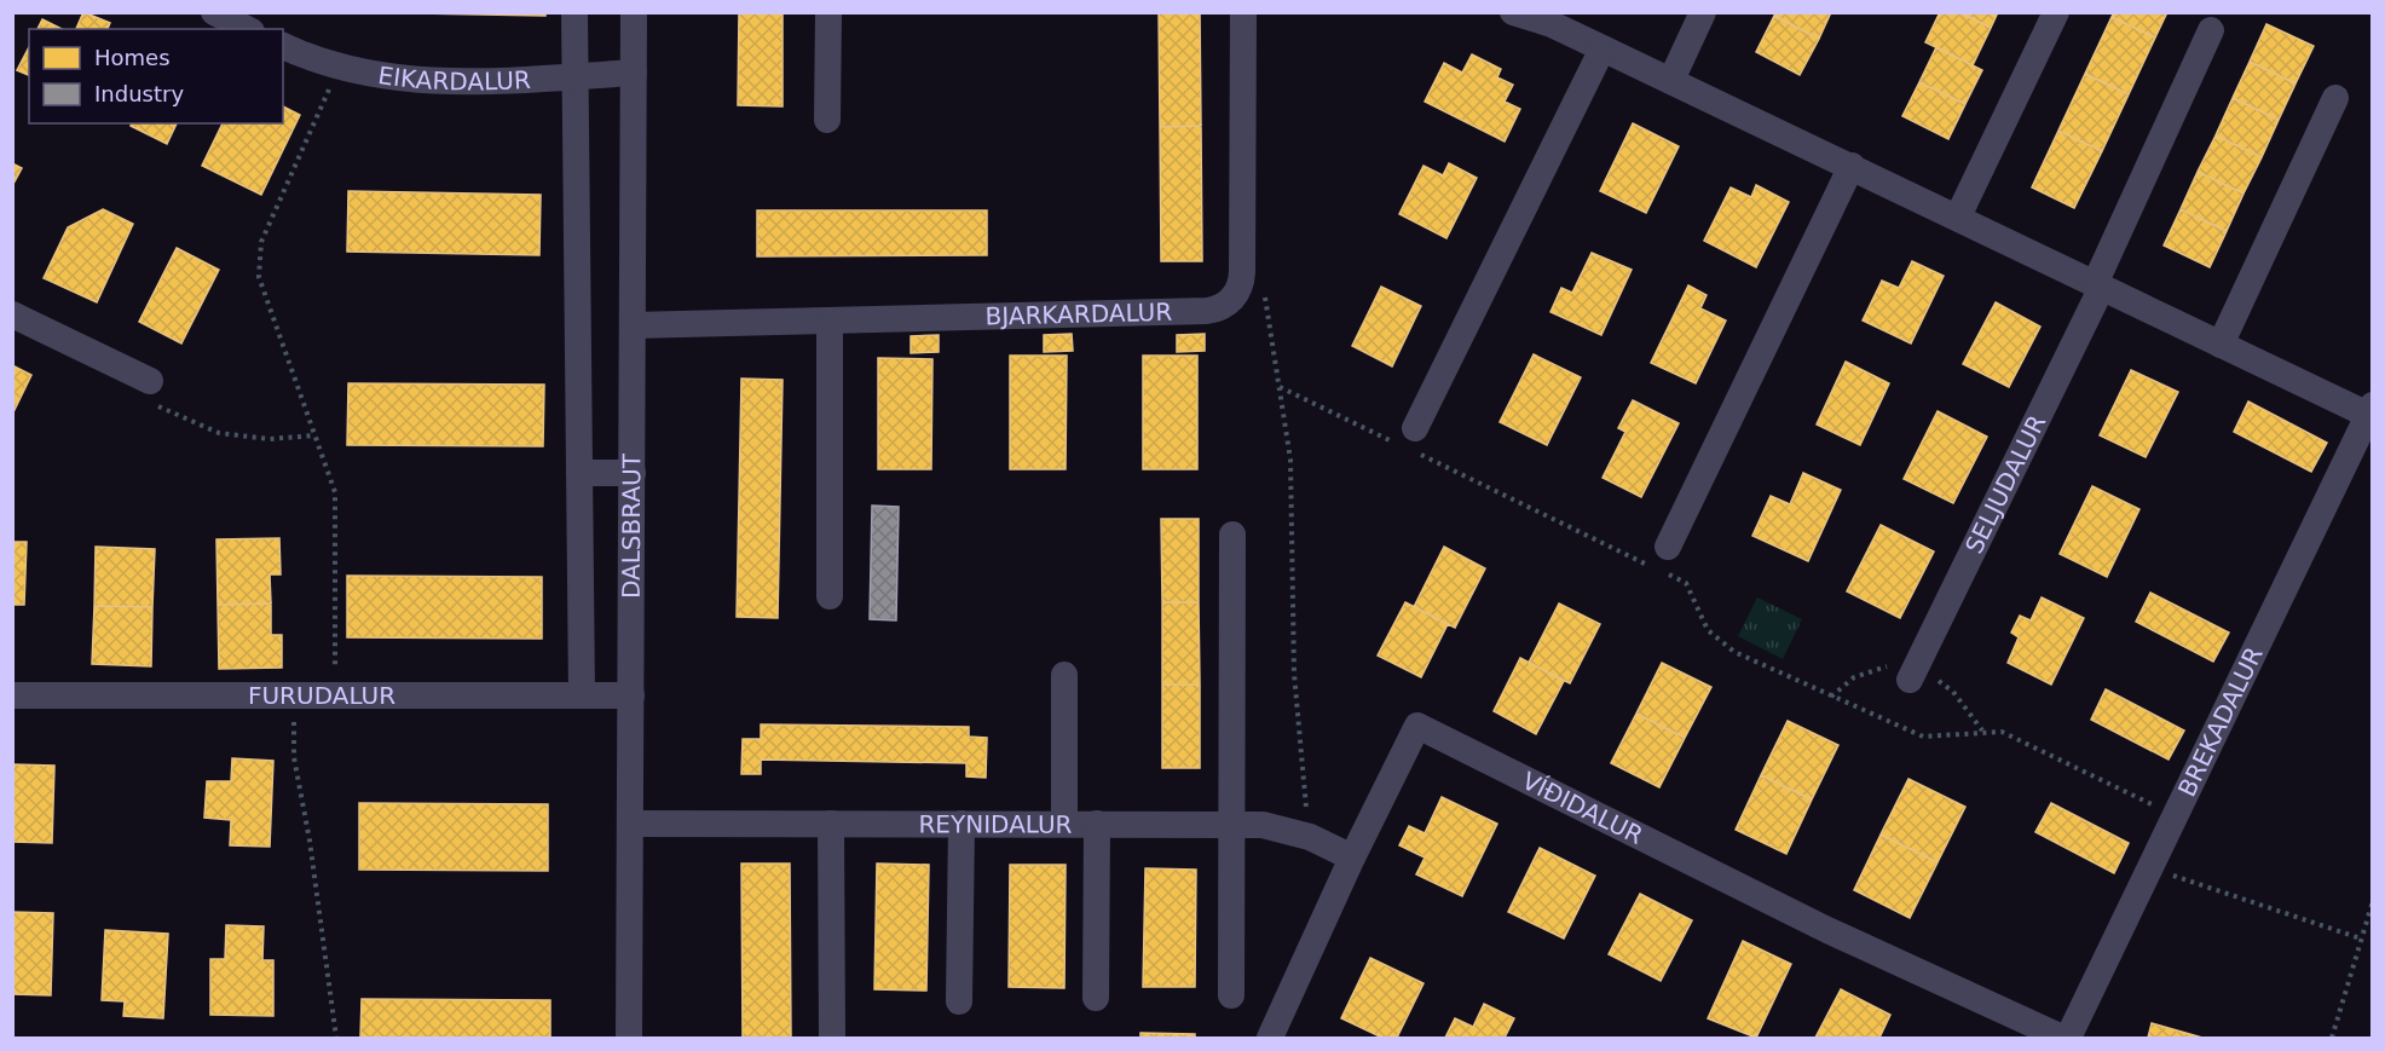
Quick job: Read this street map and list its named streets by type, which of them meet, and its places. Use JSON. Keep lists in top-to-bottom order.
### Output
{
  "streets": {
    "street": [
      "EIKARDALUR",
      "BJARKARDALUR",
      "SELJUDALUR",
      "DALSBRAUT",
      "FURUDALUR",
      "BREKADALUR",
      "VÍÐIDALUR",
      "REYNIDALUR"
    ]
  },
  "crossings": [
    ["EIKARDALUR", "DALSBRAUT"],
    ["BJARKARDALUR", "DALSBRAUT"],
    ["DALSBRAUT", "FURUDALUR"],
    ["DALSBRAUT", "REYNIDALUR"],
    ["VÍÐIDALUR", "REYNIDALUR"]
  ],
  "legend": ["Homes", "Industry"]
}
